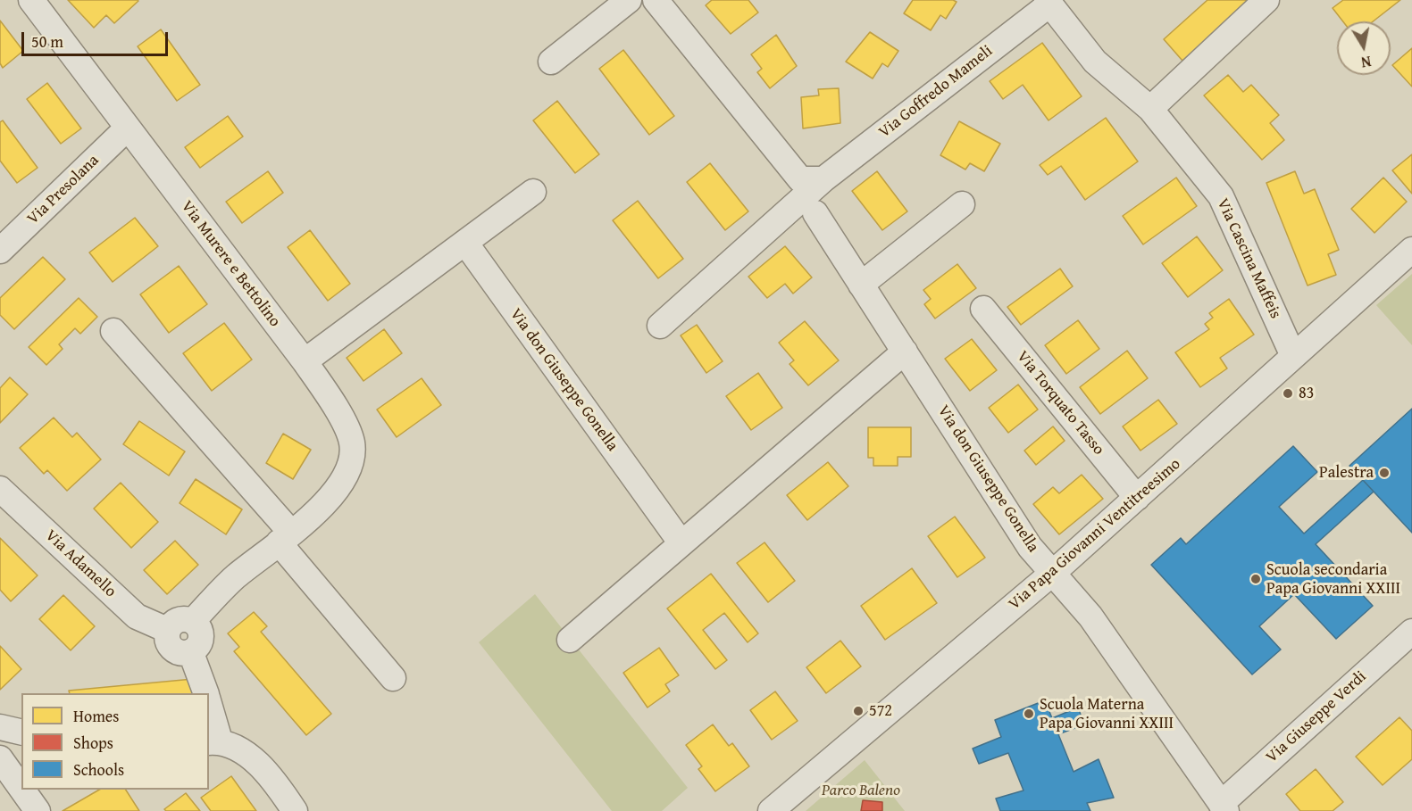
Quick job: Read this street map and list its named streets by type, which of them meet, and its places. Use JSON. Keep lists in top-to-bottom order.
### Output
{
  "streets": {
    "street": [
      "Via Goffredo Mameli",
      "Via Presolana",
      "Via Cascina Maffeis",
      "Via Murere e Bettolino",
      "Via don Giuseppe Gonella",
      "Via Torquato Tasso",
      "Via Papa Giovanni Ventitreesimo",
      "Via Adamello",
      "Via Giuseppe Verdi"
    ]
  },
  "crossings": [
    ["Via Goffredo Mameli", "Via Cascina Maffeis"],
    ["Via Presolana", "Via Murere e Bettolino"],
    ["Via Cascina Maffeis", "Via Papa Giovanni Ventitreesimo"],
    ["Via Murere e Bettolino", "Via Adamello"],
    ["Via don Giuseppe Gonella", "Via Papa Giovanni Ventitreesimo"],
    ["Via don Giuseppe Gonella", "Via Giuseppe Verdi"],
    ["Via Torquato Tasso", "Via Papa Giovanni Ventitreesimo"]
  ],
  "parks": ["Parco Baleno"],
  "places": [
    "83",
    "Palestra",
    "Scuola secondaria Papa Giovanni XXIII",
    "572",
    "Scuola Materna Papa Giovanni XXIII"
  ],
  "legend": ["Homes", "Shops", "Schools"],
  "scale_bar": "50 m",
  "north": "bottom"
}
